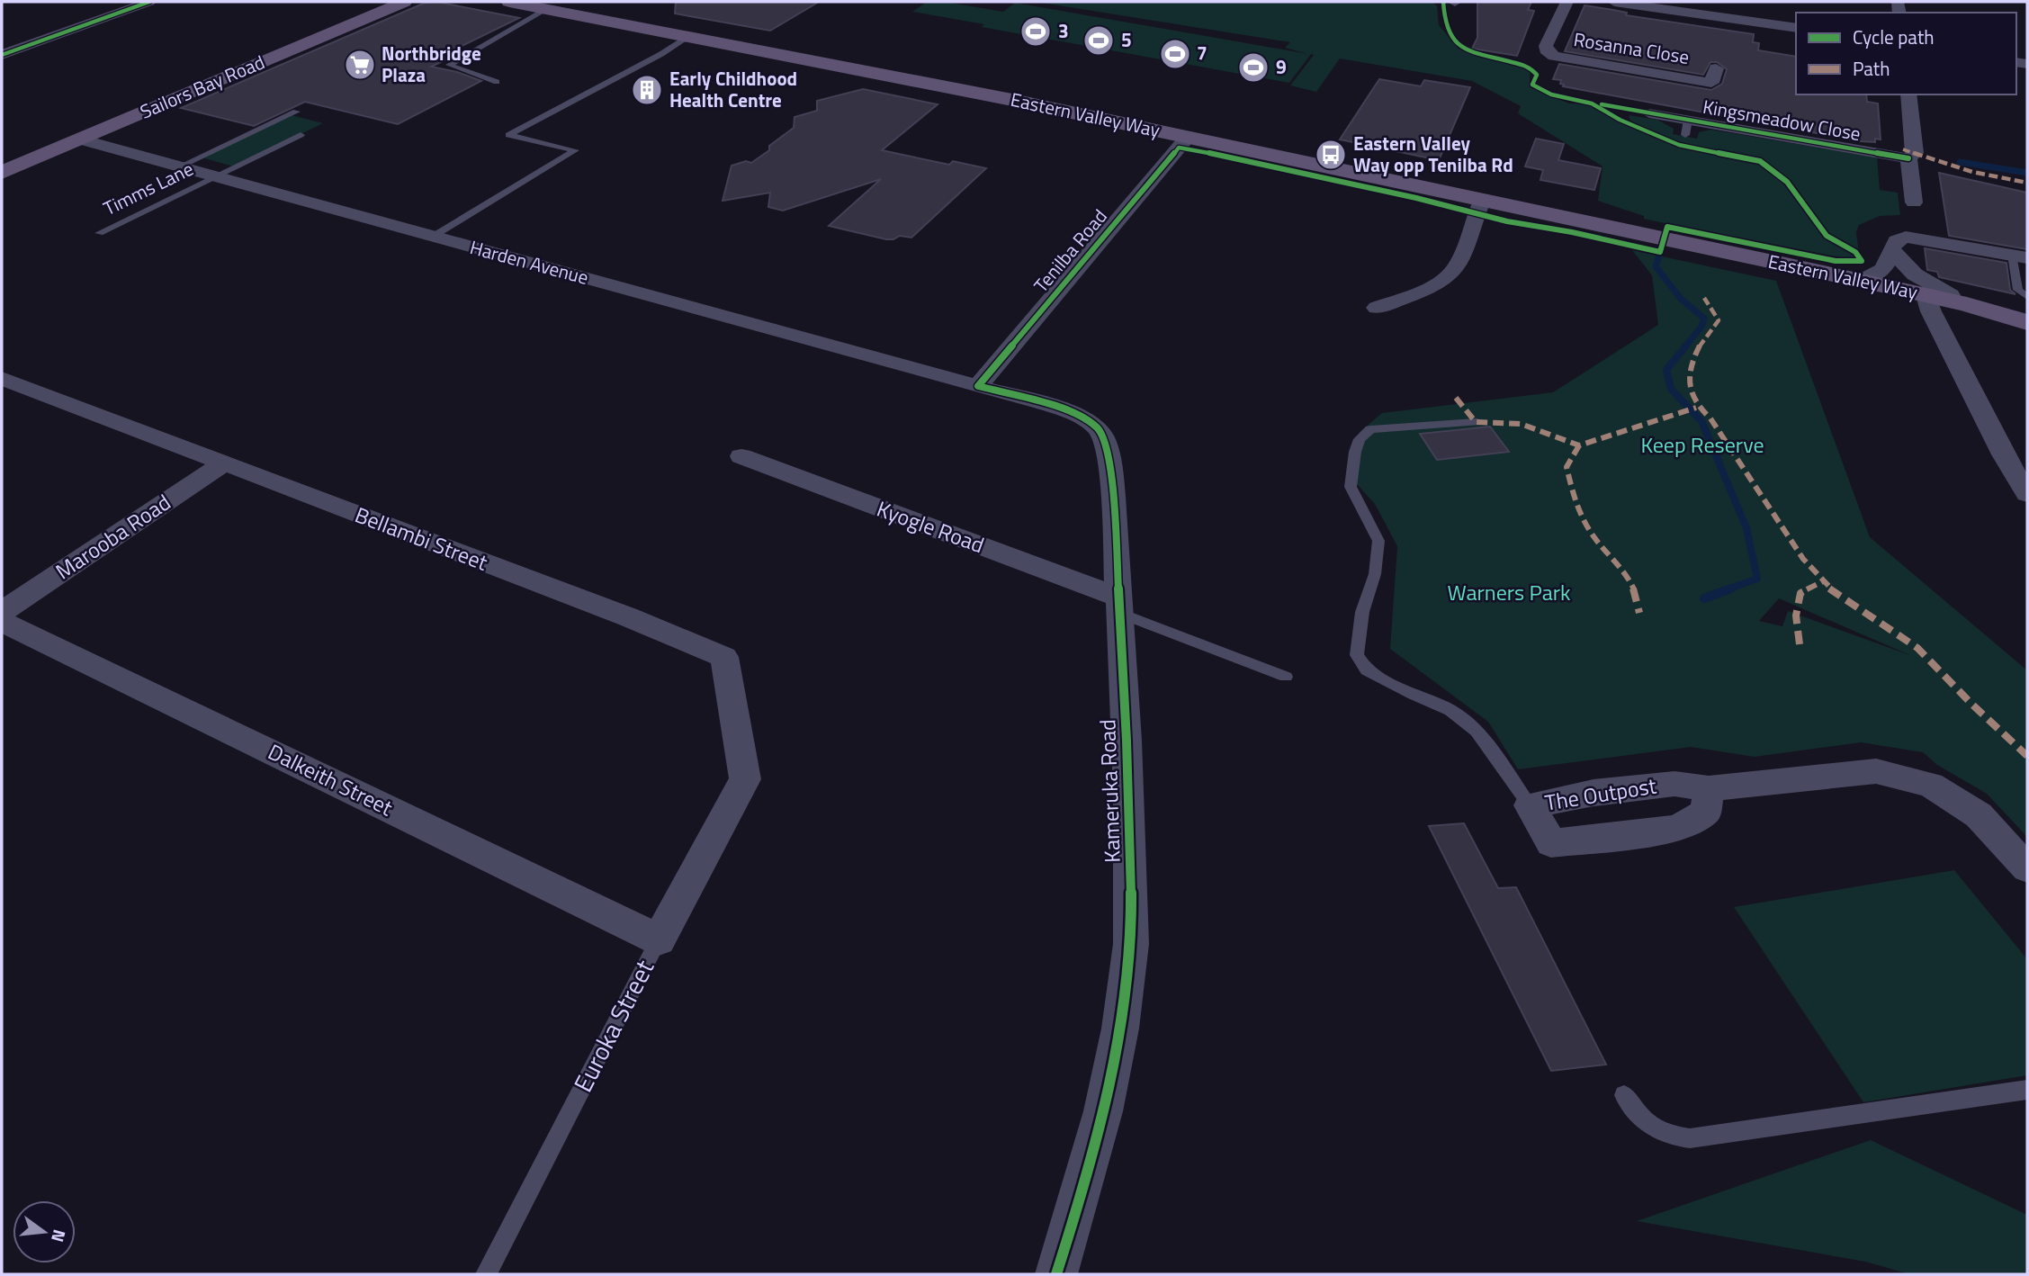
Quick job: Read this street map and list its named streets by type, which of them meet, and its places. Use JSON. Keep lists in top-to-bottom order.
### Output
{
  "streets": {
    "main road": ["Sailors Bay Road", "Eastern Valley Way"],
    "street": [
      "Rosanna Close",
      "Kingsmeadow Close",
      "Tenilba Road",
      "Harden Avenue",
      "Kyogle Road",
      "Marooba Road",
      "Bellambi Street",
      "Dalkeith Street",
      "Kameruka Road",
      "The Outpost",
      "Euroka Street"
    ],
    "lane": ["Timms Lane"]
  },
  "crossings": [
    ["Sailors Bay Road", "Harden Avenue"],
    ["Eastern Valley Way", "Tenilba Road"],
    ["Timms Lane", "Harden Avenue"],
    ["Tenilba Road", "Harden Avenue"],
    ["Tenilba Road", "Kameruka Road"],
    ["Harden Avenue", "Kameruka Road"],
    ["Kyogle Road", "Kameruka Road"],
    ["Marooba Road", "Bellambi Street"],
    ["Bellambi Street", "Euroka Street"],
    ["Dalkeith Street", "Euroka Street"]
  ],
  "parks": ["Keep Reserve", "Warners Park"],
  "places": {
    "sports": [
      "3",
      "5",
      "7",
      "9"
    ],
    "supermarket": ["Northbridge Plaza"],
    "building": ["Early Childhood Health Centre"],
    "bus stop": ["Eastern Valley Way opp Tenilba Rd"]
  },
  "legend": ["Cycle path", "Path"],
  "north": "right"
}
